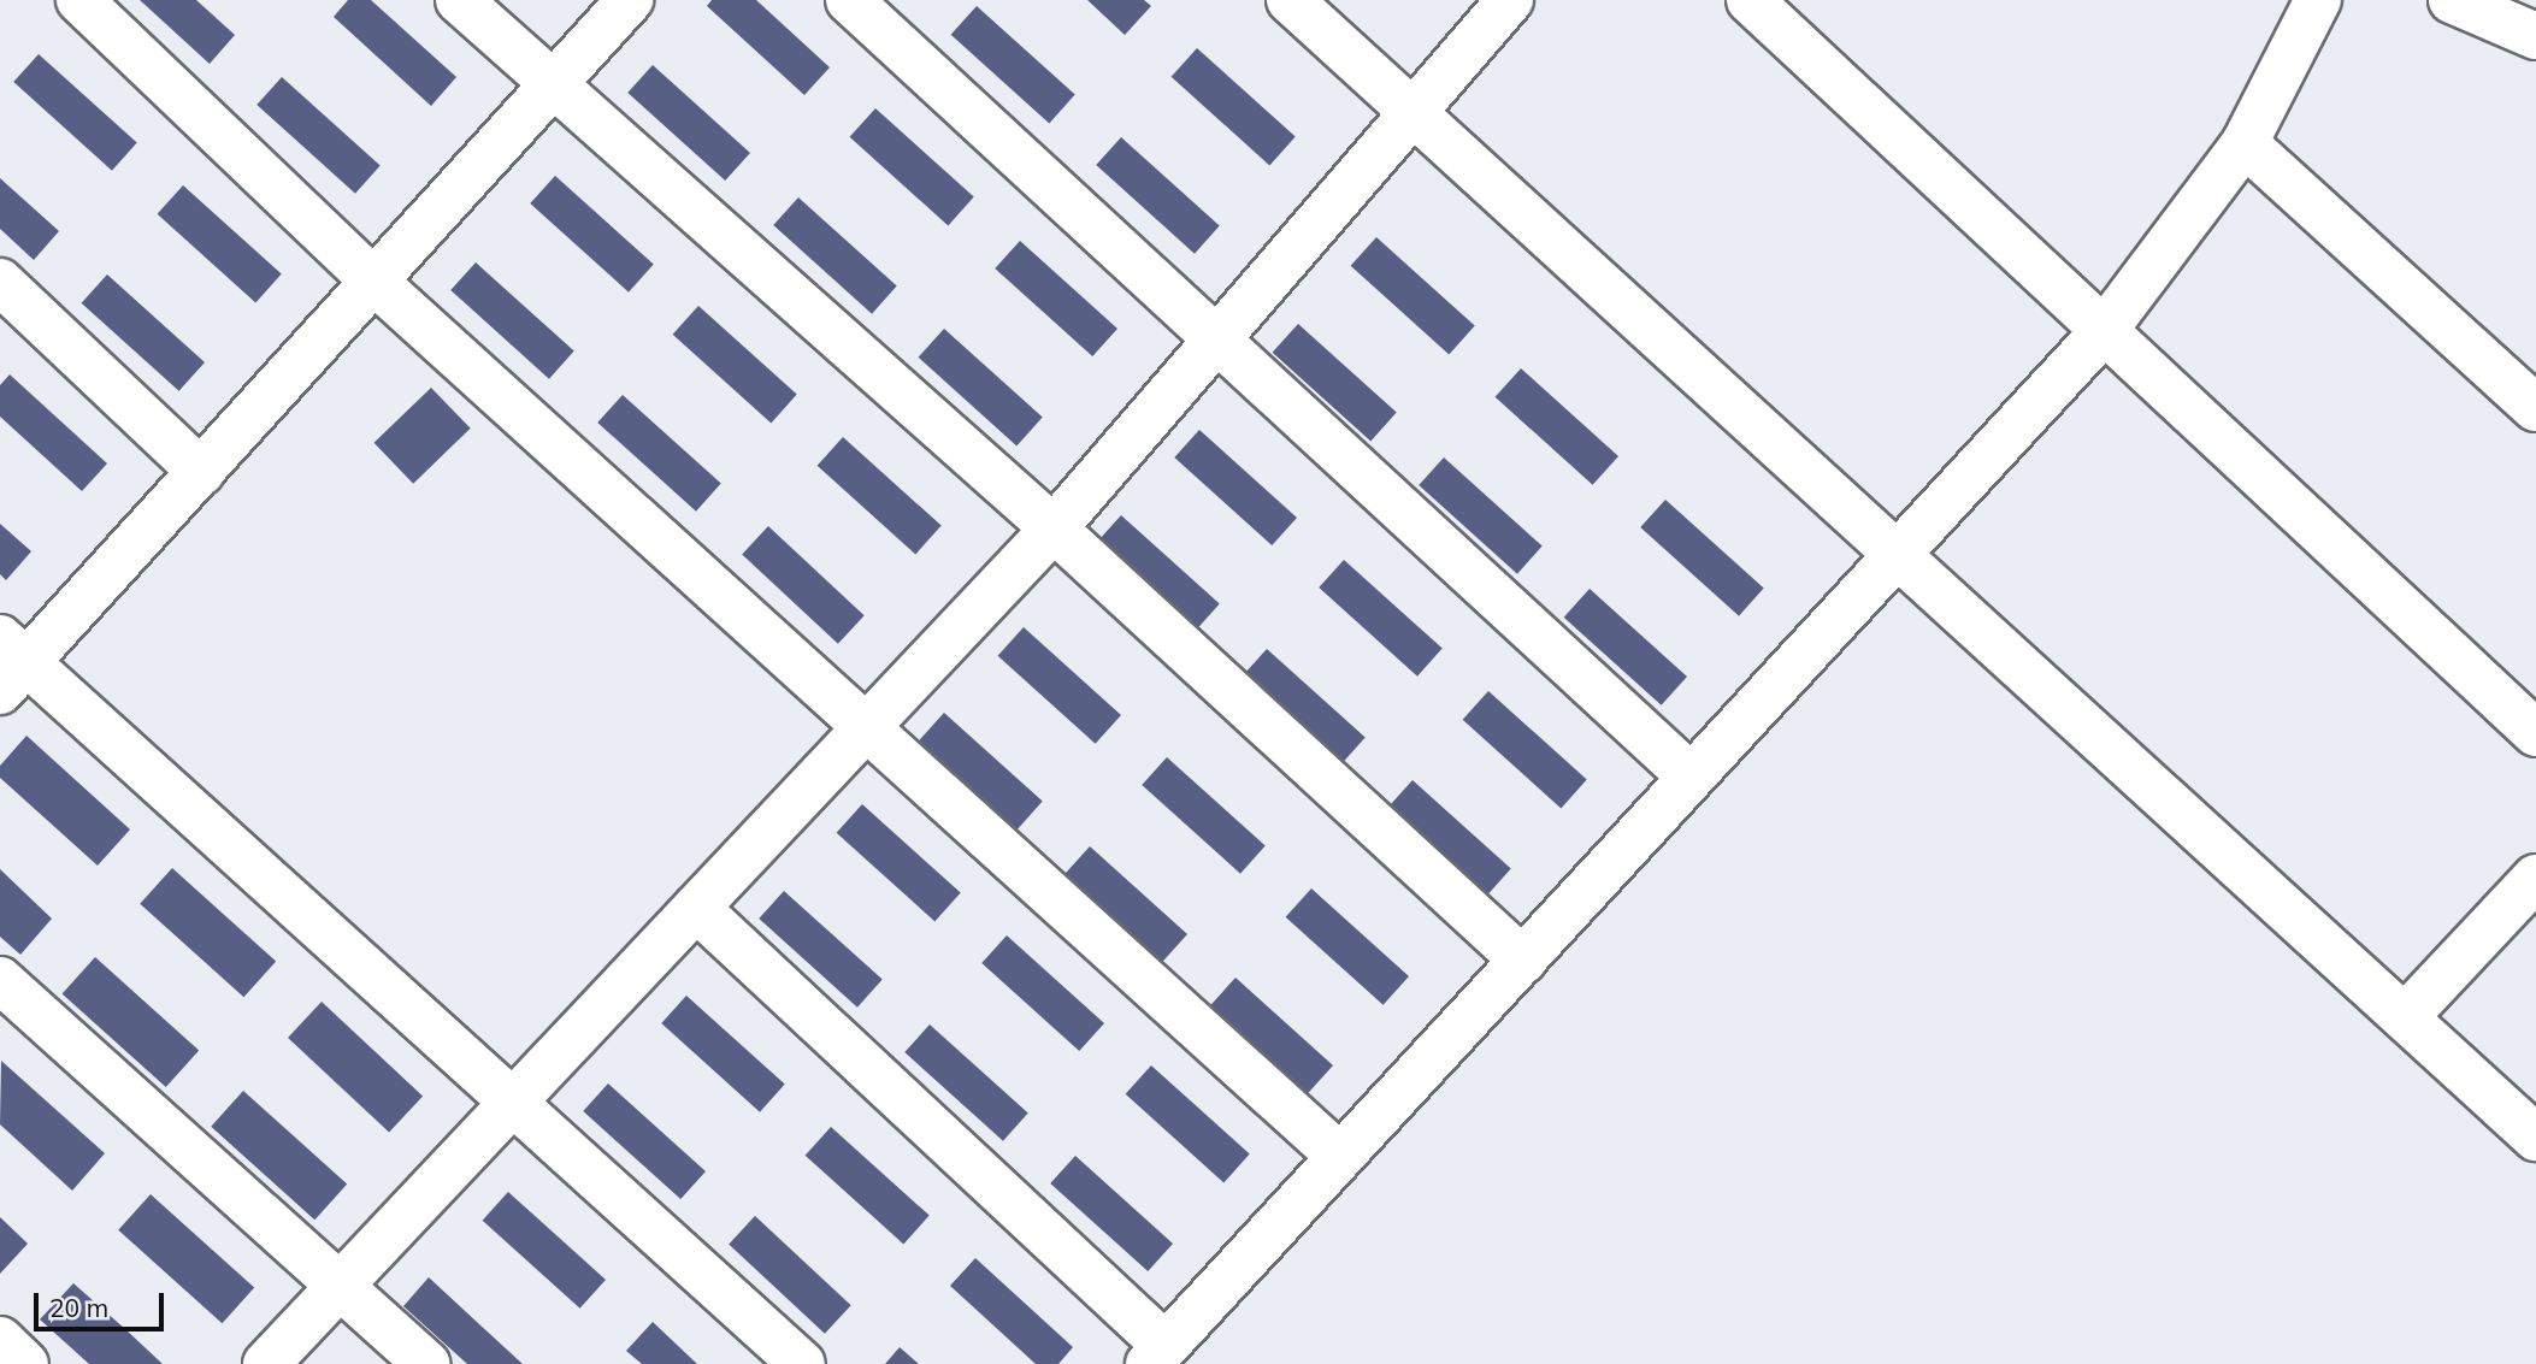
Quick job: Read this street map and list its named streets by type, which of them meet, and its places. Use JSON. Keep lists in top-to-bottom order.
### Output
{
  "scale_bar": "20 m"
}
